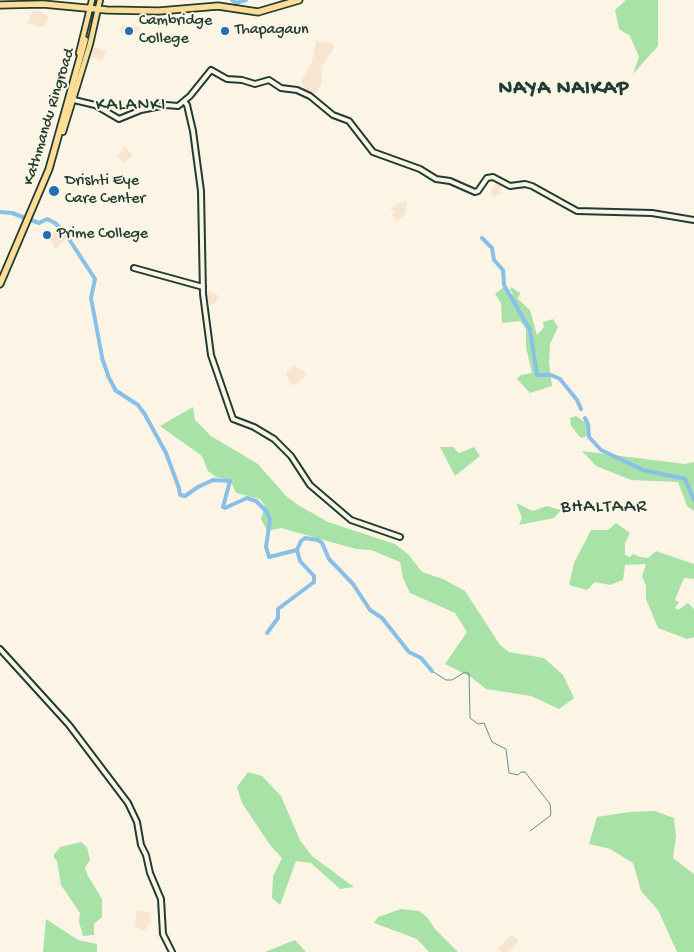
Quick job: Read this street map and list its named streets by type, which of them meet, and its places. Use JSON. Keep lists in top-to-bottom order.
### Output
{
  "streets": {
    "highway": ["Kathmandu Ringroad"]
  },
  "districts": ["NAYA NAIKAP", "KALANKI", "BHALTAAR"],
  "places": [
    "Cambridge College",
    "Thapagaun",
    "Drishti Eye Care Center",
    "Prime College"
  ]
}
